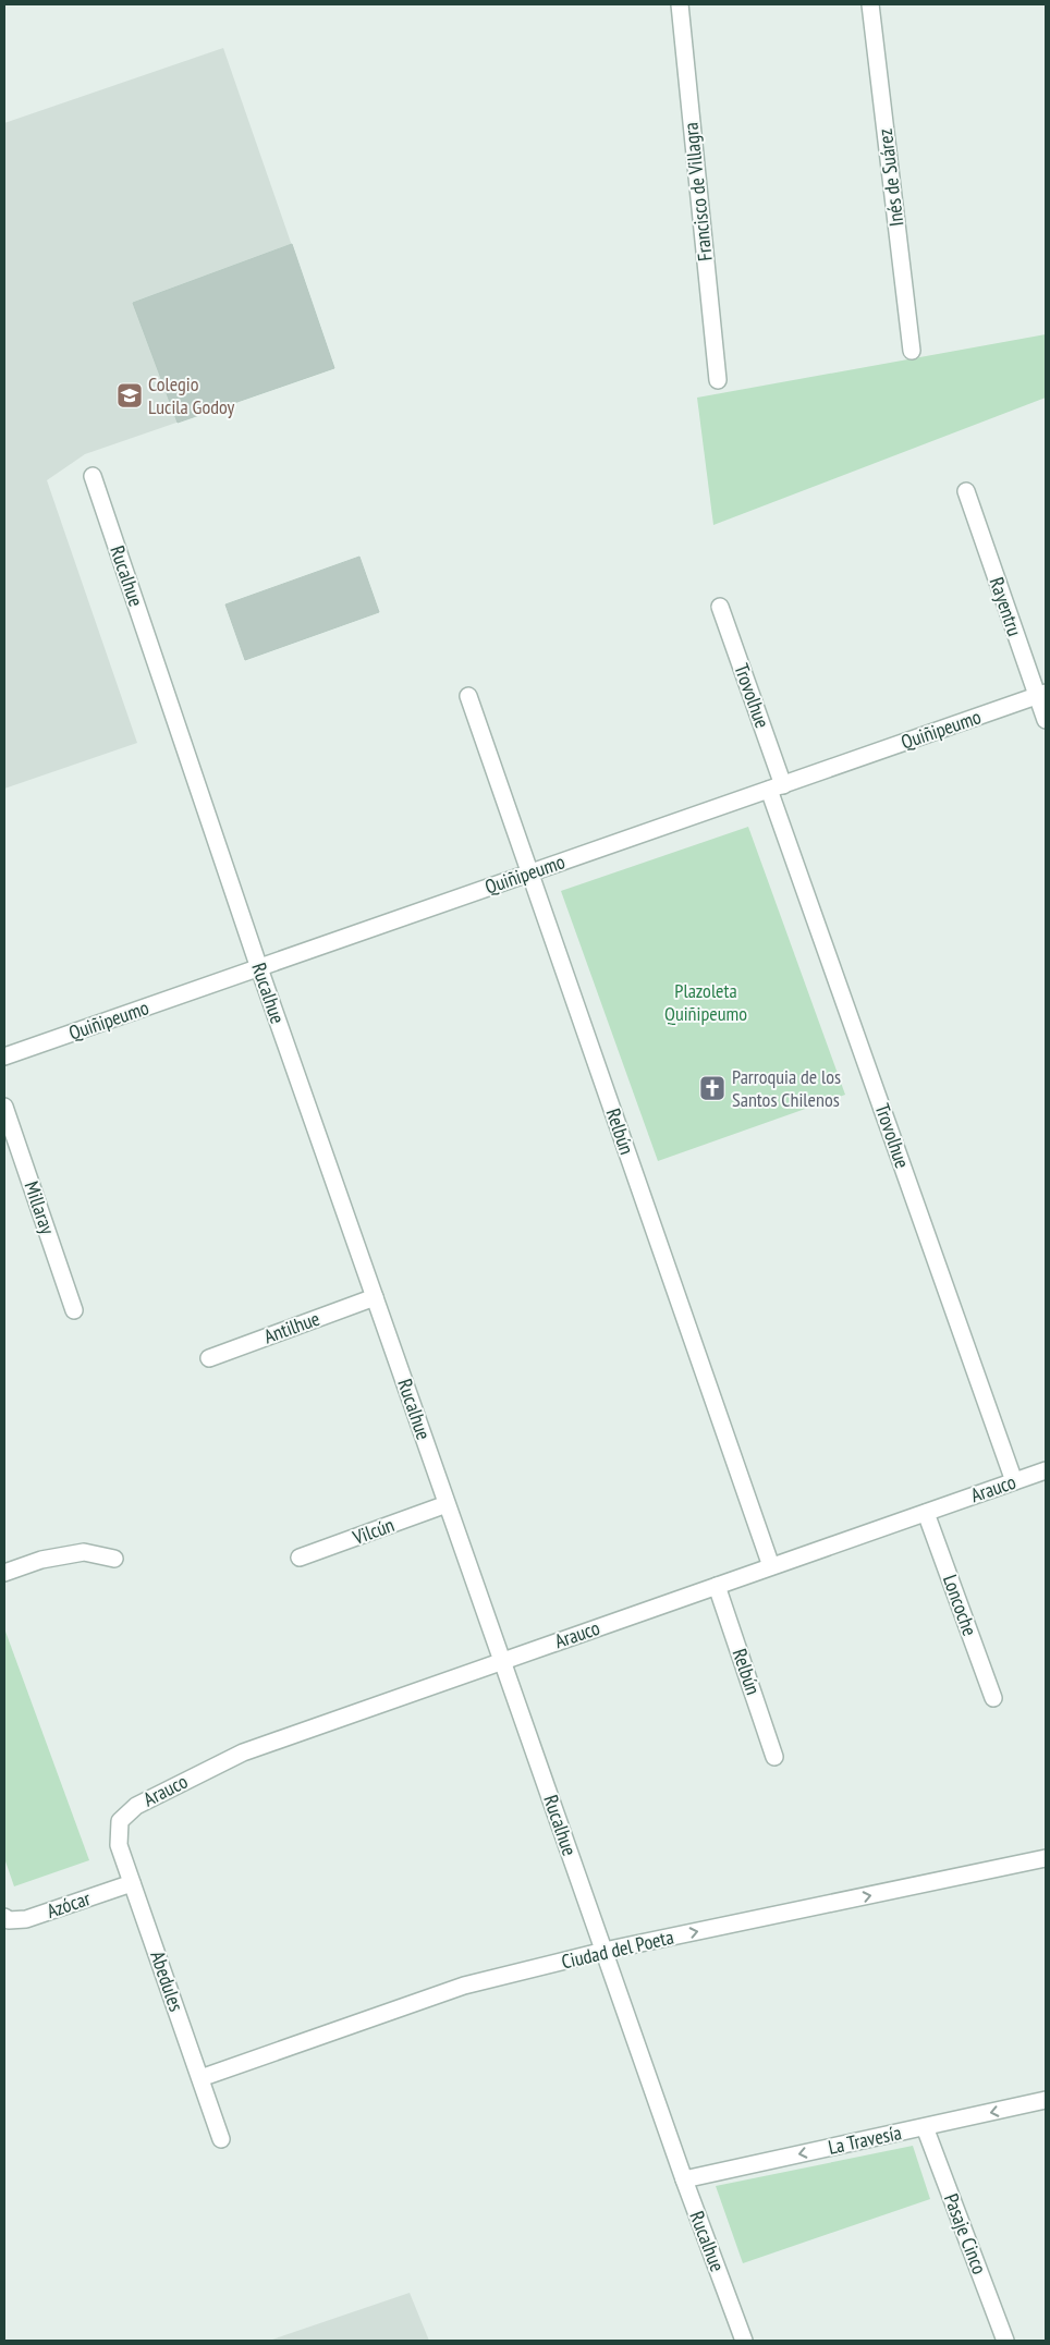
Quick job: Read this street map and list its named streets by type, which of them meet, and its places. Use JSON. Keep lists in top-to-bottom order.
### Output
{
  "streets": {
    "street": [
      "Inés de Suárez",
      "Francisco de Villagra",
      "Rucalhue",
      "Rayentru",
      "Trovolhue",
      "Quiñipeumo",
      "Relbún",
      "Millaray",
      "Antilhue",
      "Arauco",
      "Vilcún",
      "Loncoche",
      "Azócar",
      "Ciudad del Poeta",
      "Abedules",
      "La Travesía",
      "Pasaje Cinco"
    ]
  },
  "crossings": [
    ["Rucalhue", "Quiñipeumo"],
    ["Rucalhue", "Antilhue"],
    ["Rucalhue", "Arauco"],
    ["Rucalhue", "Vilcún"],
    ["Rucalhue", "Ciudad del Poeta"],
    ["Rucalhue", "La Travesía"],
    ["Rayentru", "Quiñipeumo"],
    ["Trovolhue", "Quiñipeumo"],
    ["Trovolhue", "Arauco"],
    ["Quiñipeumo", "Relbún"],
    ["Relbún", "Arauco"],
    ["Arauco", "Loncoche"],
    ["Arauco", "Abedules"],
    ["Azócar", "Abedules"],
    ["Ciudad del Poeta", "Abedules"],
    ["La Travesía", "Pasaje Cinco"]
  ],
  "one_way": ["Ciudad del Poeta", "La Travesía"],
  "parks": ["Plazoleta Quiñipeumo"],
  "places": {
    "school or university": ["Colegio Lucila Godoy"],
    "church": ["Parroquia de los Santos Chilenos"]
  }
}
